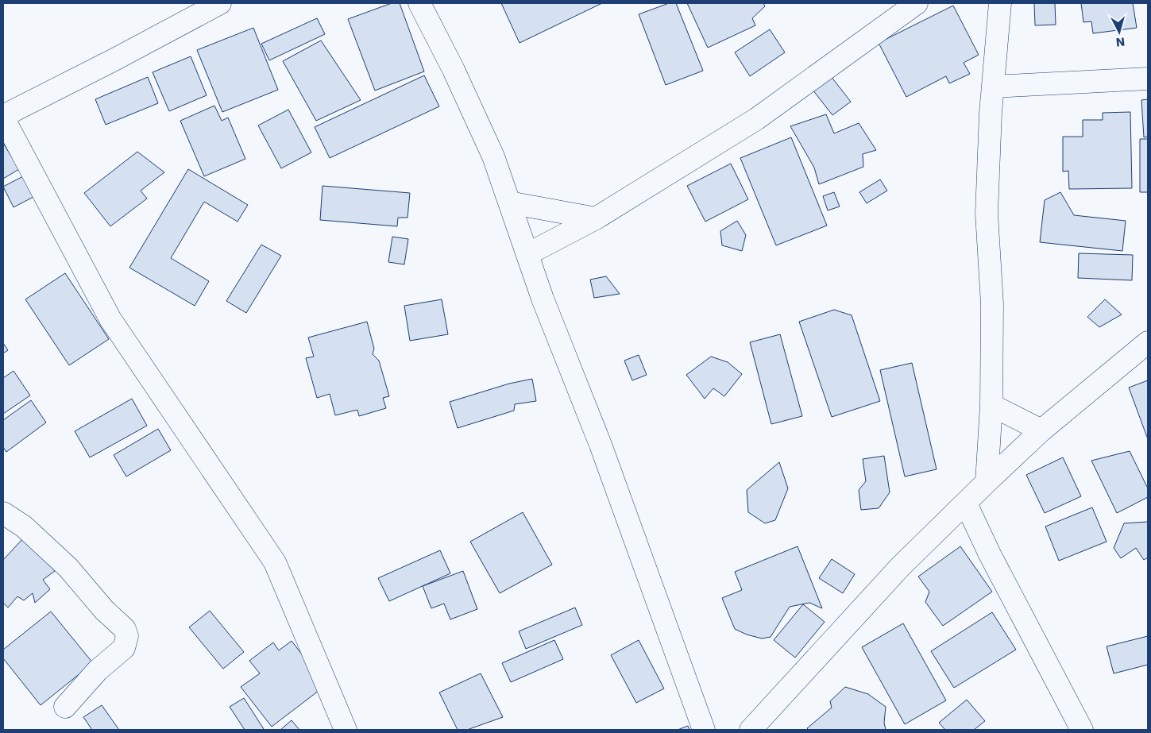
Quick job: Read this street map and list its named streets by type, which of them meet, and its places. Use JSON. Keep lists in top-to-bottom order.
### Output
{
  "north": "bottom"
}
